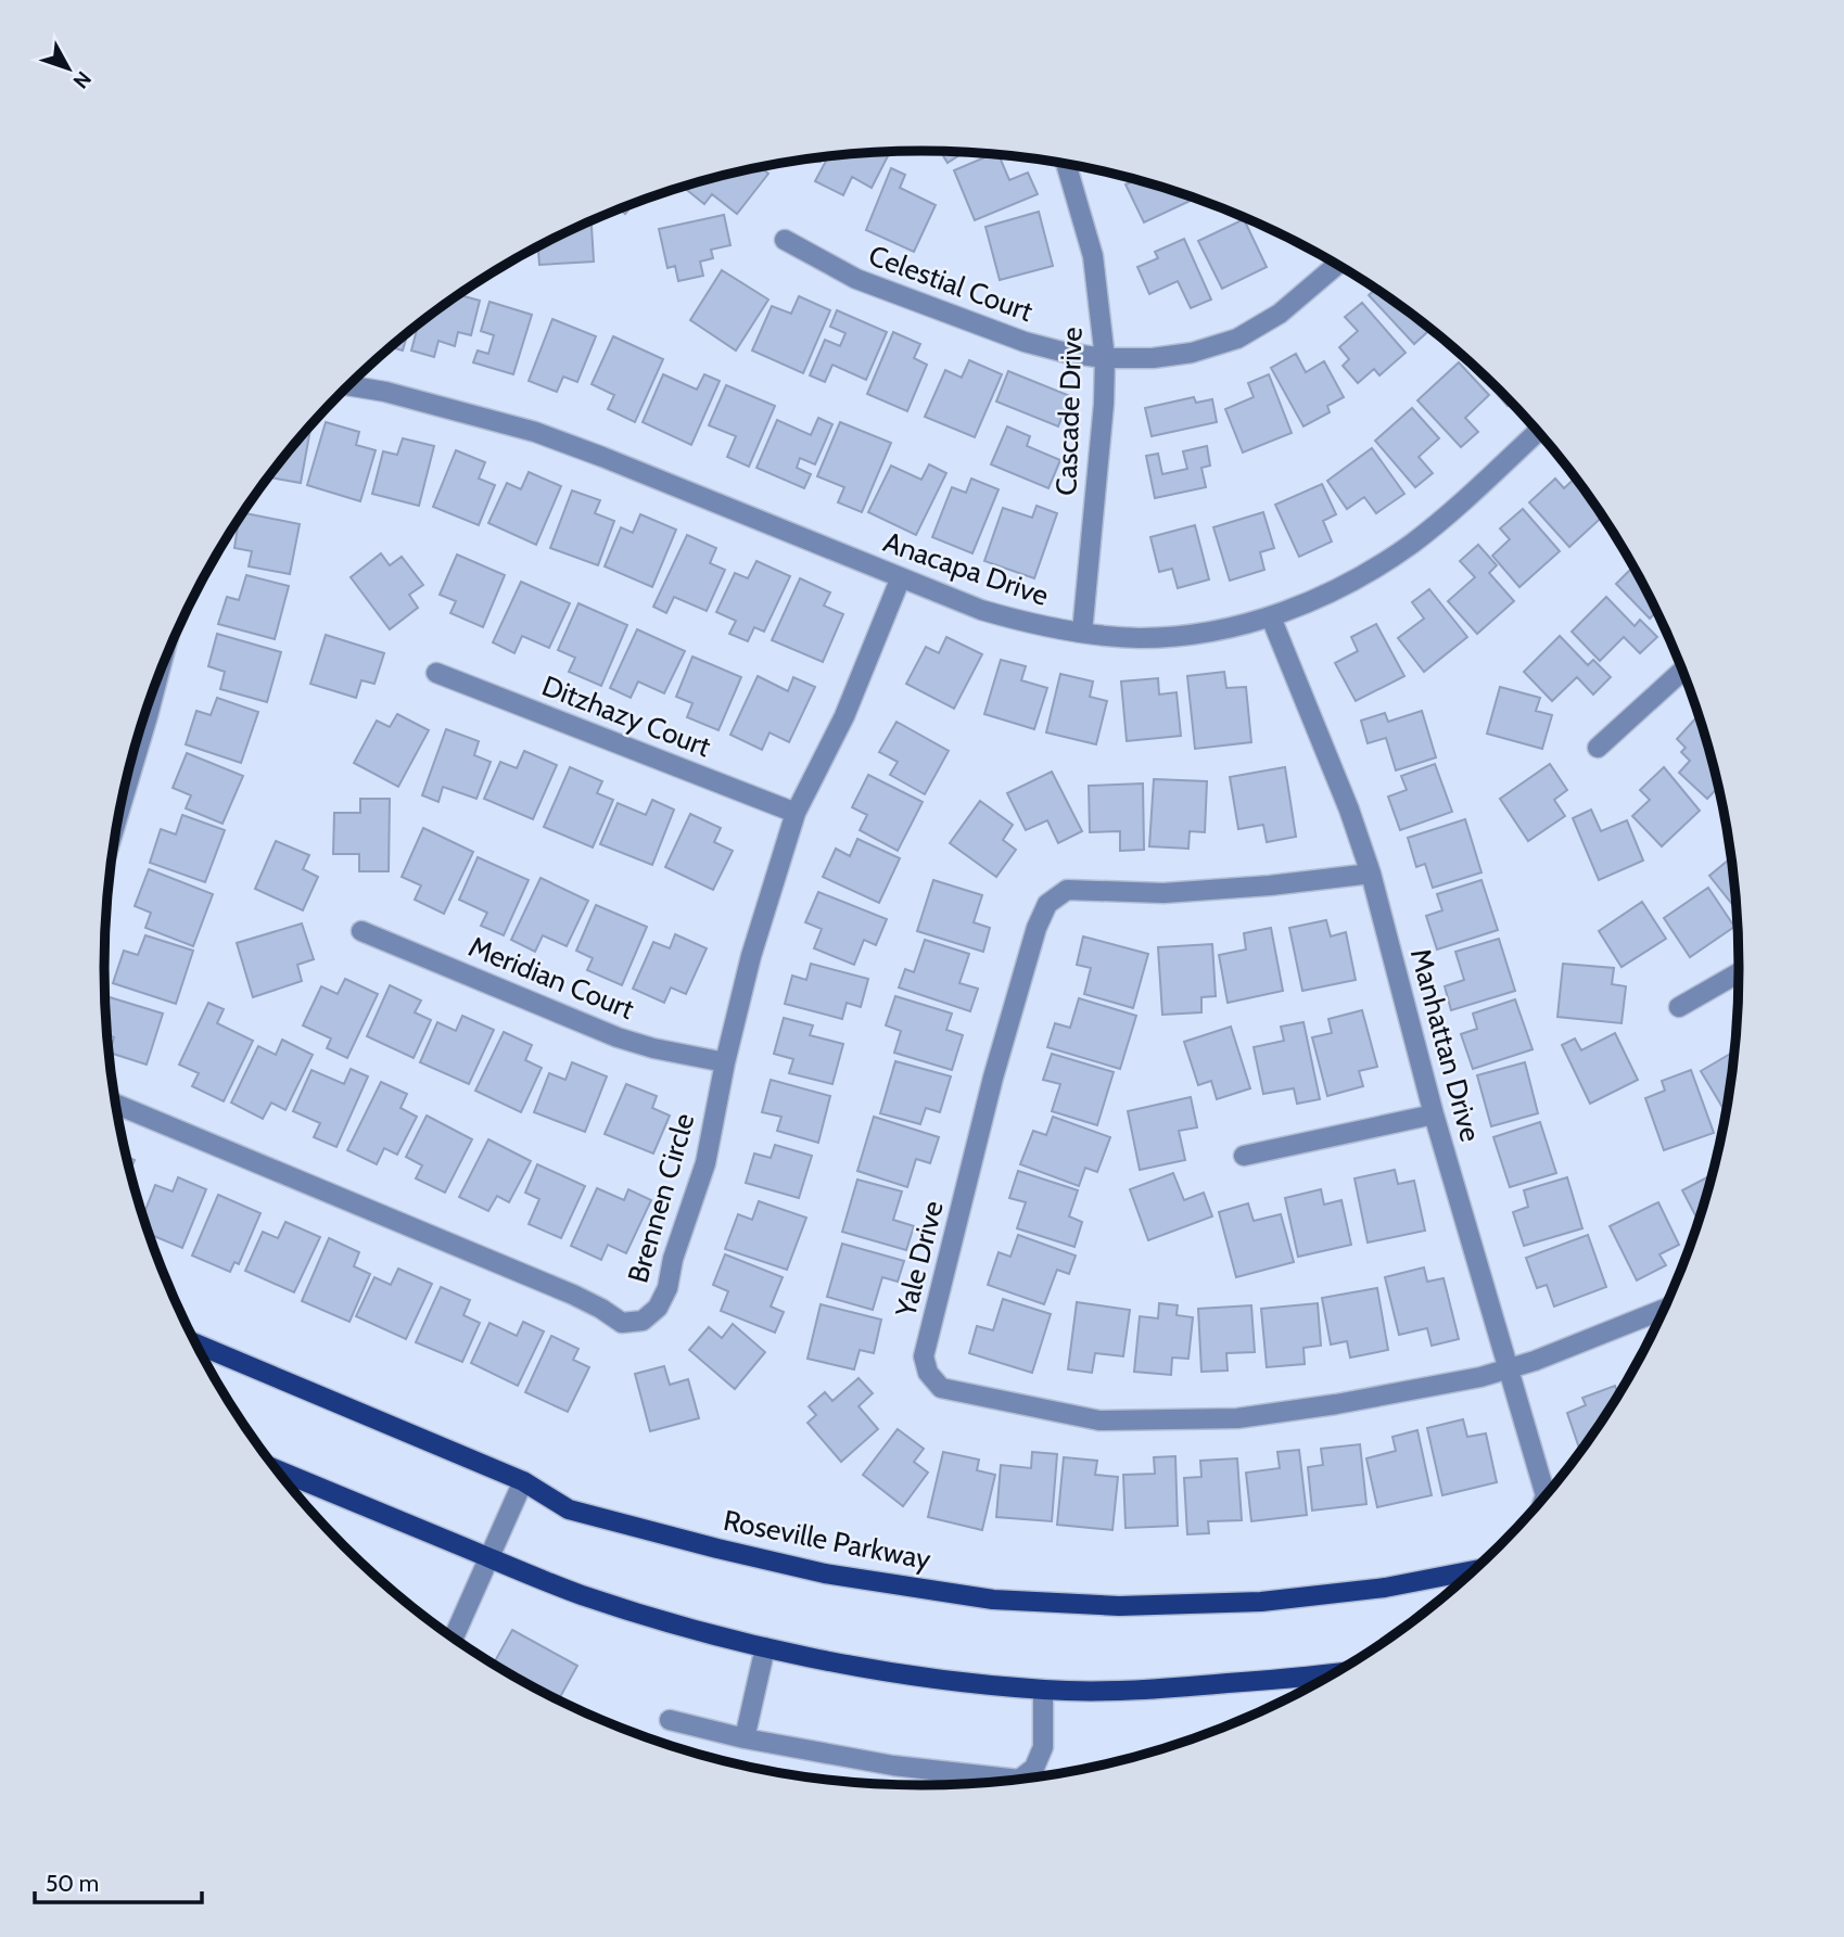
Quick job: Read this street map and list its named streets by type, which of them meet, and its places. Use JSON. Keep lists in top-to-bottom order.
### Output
{
  "streets": {
    "main road": ["Roseville Parkway"],
    "street": [
      "Celestial Court",
      "Cascade Drive",
      "Anacapa Drive",
      "Ditzhazy Court",
      "Meridian Court",
      "Manhattan Drive",
      "Brennen Circle",
      "Yale Drive"
    ]
  },
  "crossings": [
    ["Celestial Court", "Cascade Drive"],
    ["Cascade Drive", "Anacapa Drive"],
    ["Anacapa Drive", "Manhattan Drive"],
    ["Anacapa Drive", "Brennen Circle"],
    ["Ditzhazy Court", "Brennen Circle"],
    ["Meridian Court", "Brennen Circle"],
    ["Manhattan Drive", "Yale Drive"]
  ],
  "scale_bar": "50 m",
  "north": "bottom right"
}
